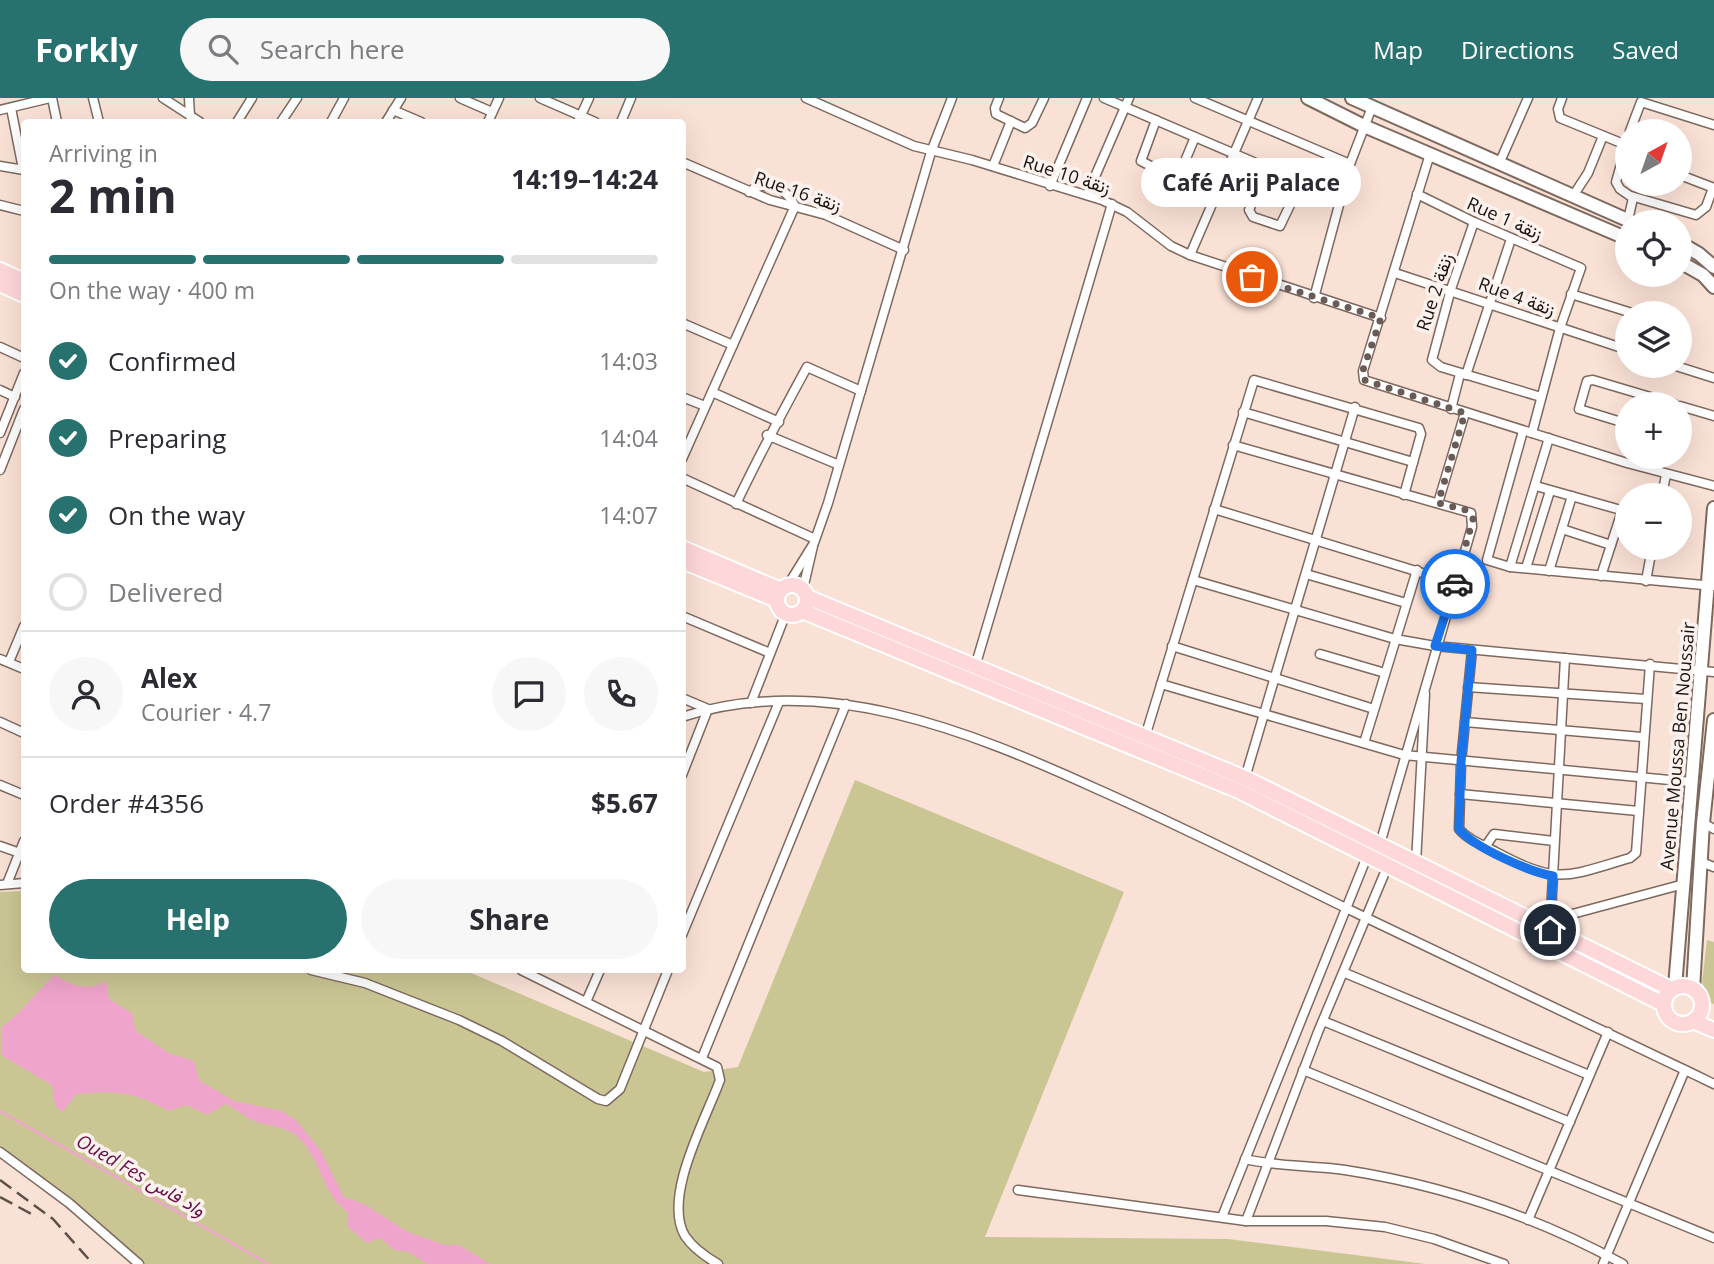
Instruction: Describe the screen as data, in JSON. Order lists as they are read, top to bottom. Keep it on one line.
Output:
{"streets":{"street":["Rue 10 زنقة","Rue 16 زنقة","Rue 1 زنقة","Rue 2 زنقة","Rue 4 زنقة","Avenue Moussa Ben Noussair"]},"crossings":[["Rue 1 زنقة","Rue 2 زنقة"],["Rue 2 زنقة","Rue 4 زنقة"]],"water":["Oued Fes واد فاس"],"places":["Café Arij Palace"],"north":"top right","page":{"header":"Forkly","search":"Search here","nav":["Map","Directions","Saved"],"map_buttons":["+","−"],"heading":["2 min","Arriving in","14:19–14:24"],"panel":["Alex","Courier · 4.7","Order #4356","$5.67"],"bubble":"Café Arij Palace","bar":"On the way · 400 m","list":[["Confirmed","14:03"],["Preparing","14:04"],["On the way","14:07"],"Delivered"],"buttons":["Help","Share"]}}
